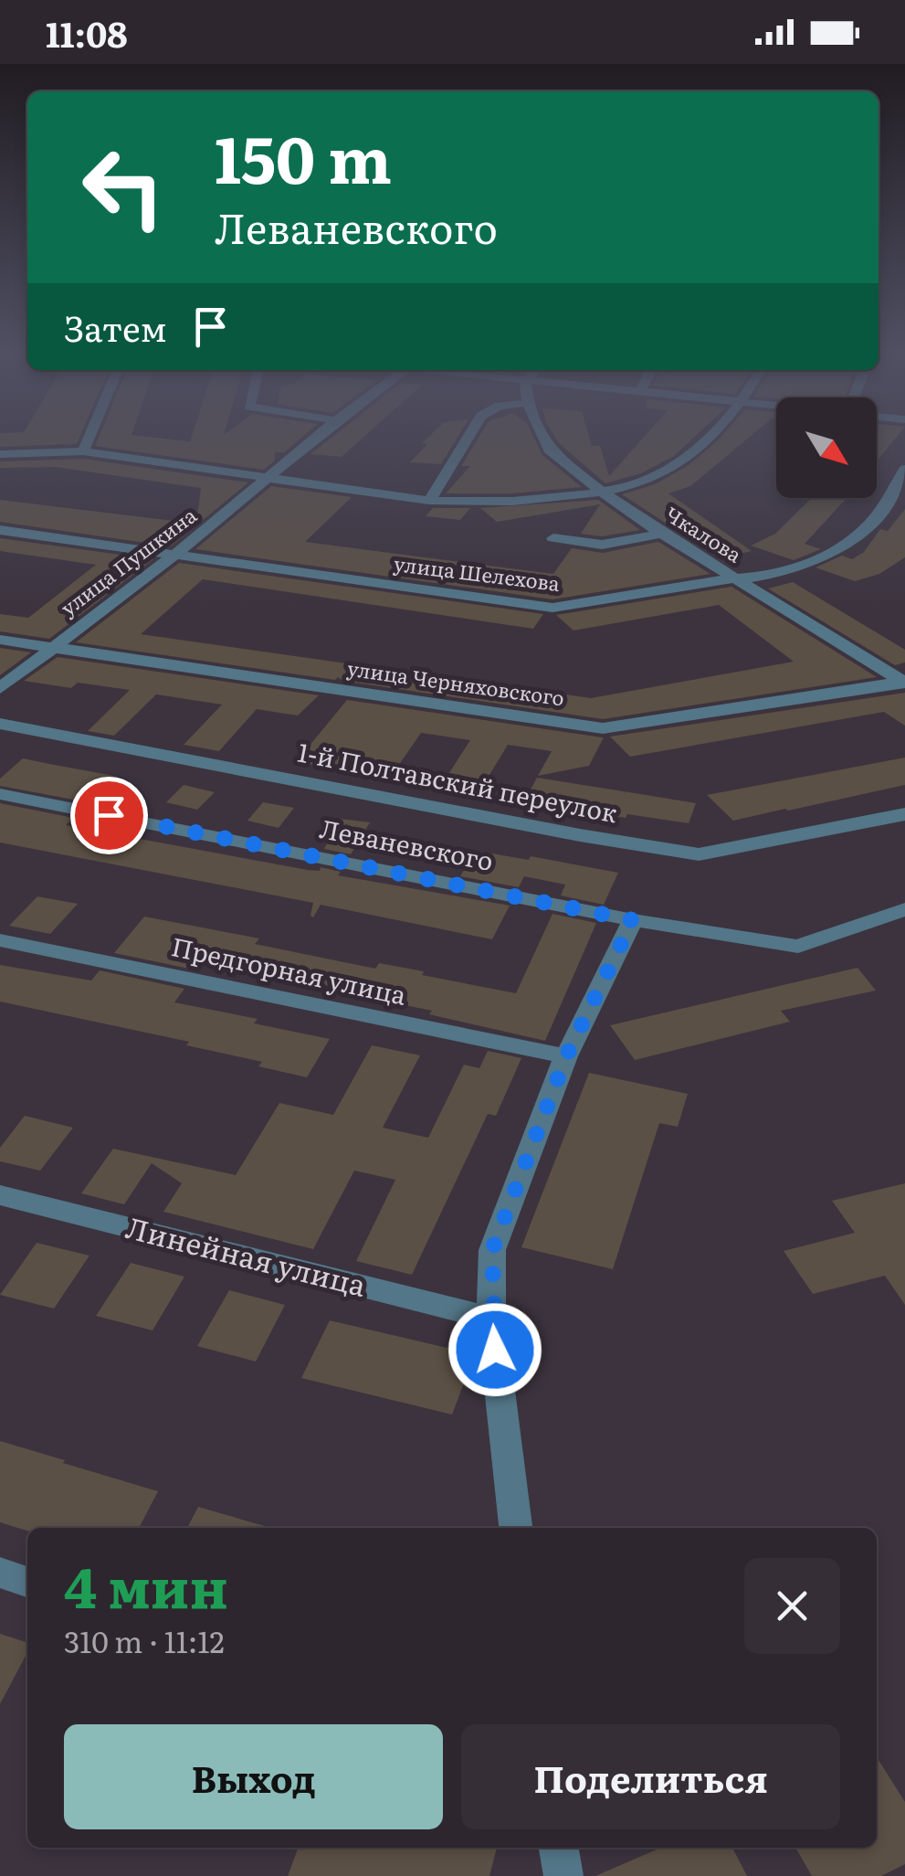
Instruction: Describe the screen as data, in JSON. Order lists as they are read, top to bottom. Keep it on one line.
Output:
{"streets":{"street":["Чкалова","улица Пушкина","улица Шелехова","улица Черняховского","1-й Полтавский переулок","Леваневского","Предгорная улица","Линейная улица"]},"crossings":[["Чкалова","улица Шелехова"],["Чкалова","улица Черняховского"],["улица Пушкина","улица Шелехова"],["улица Пушкина","улица Черняховского"]],"north":"bottom right","page":{"status":"11:08","turn":["150 m","Леваневского"],"then":"Затем","heading":["4 мин","310 m · 11:12"],"buttons":["Выход","Поделиться"]}}
